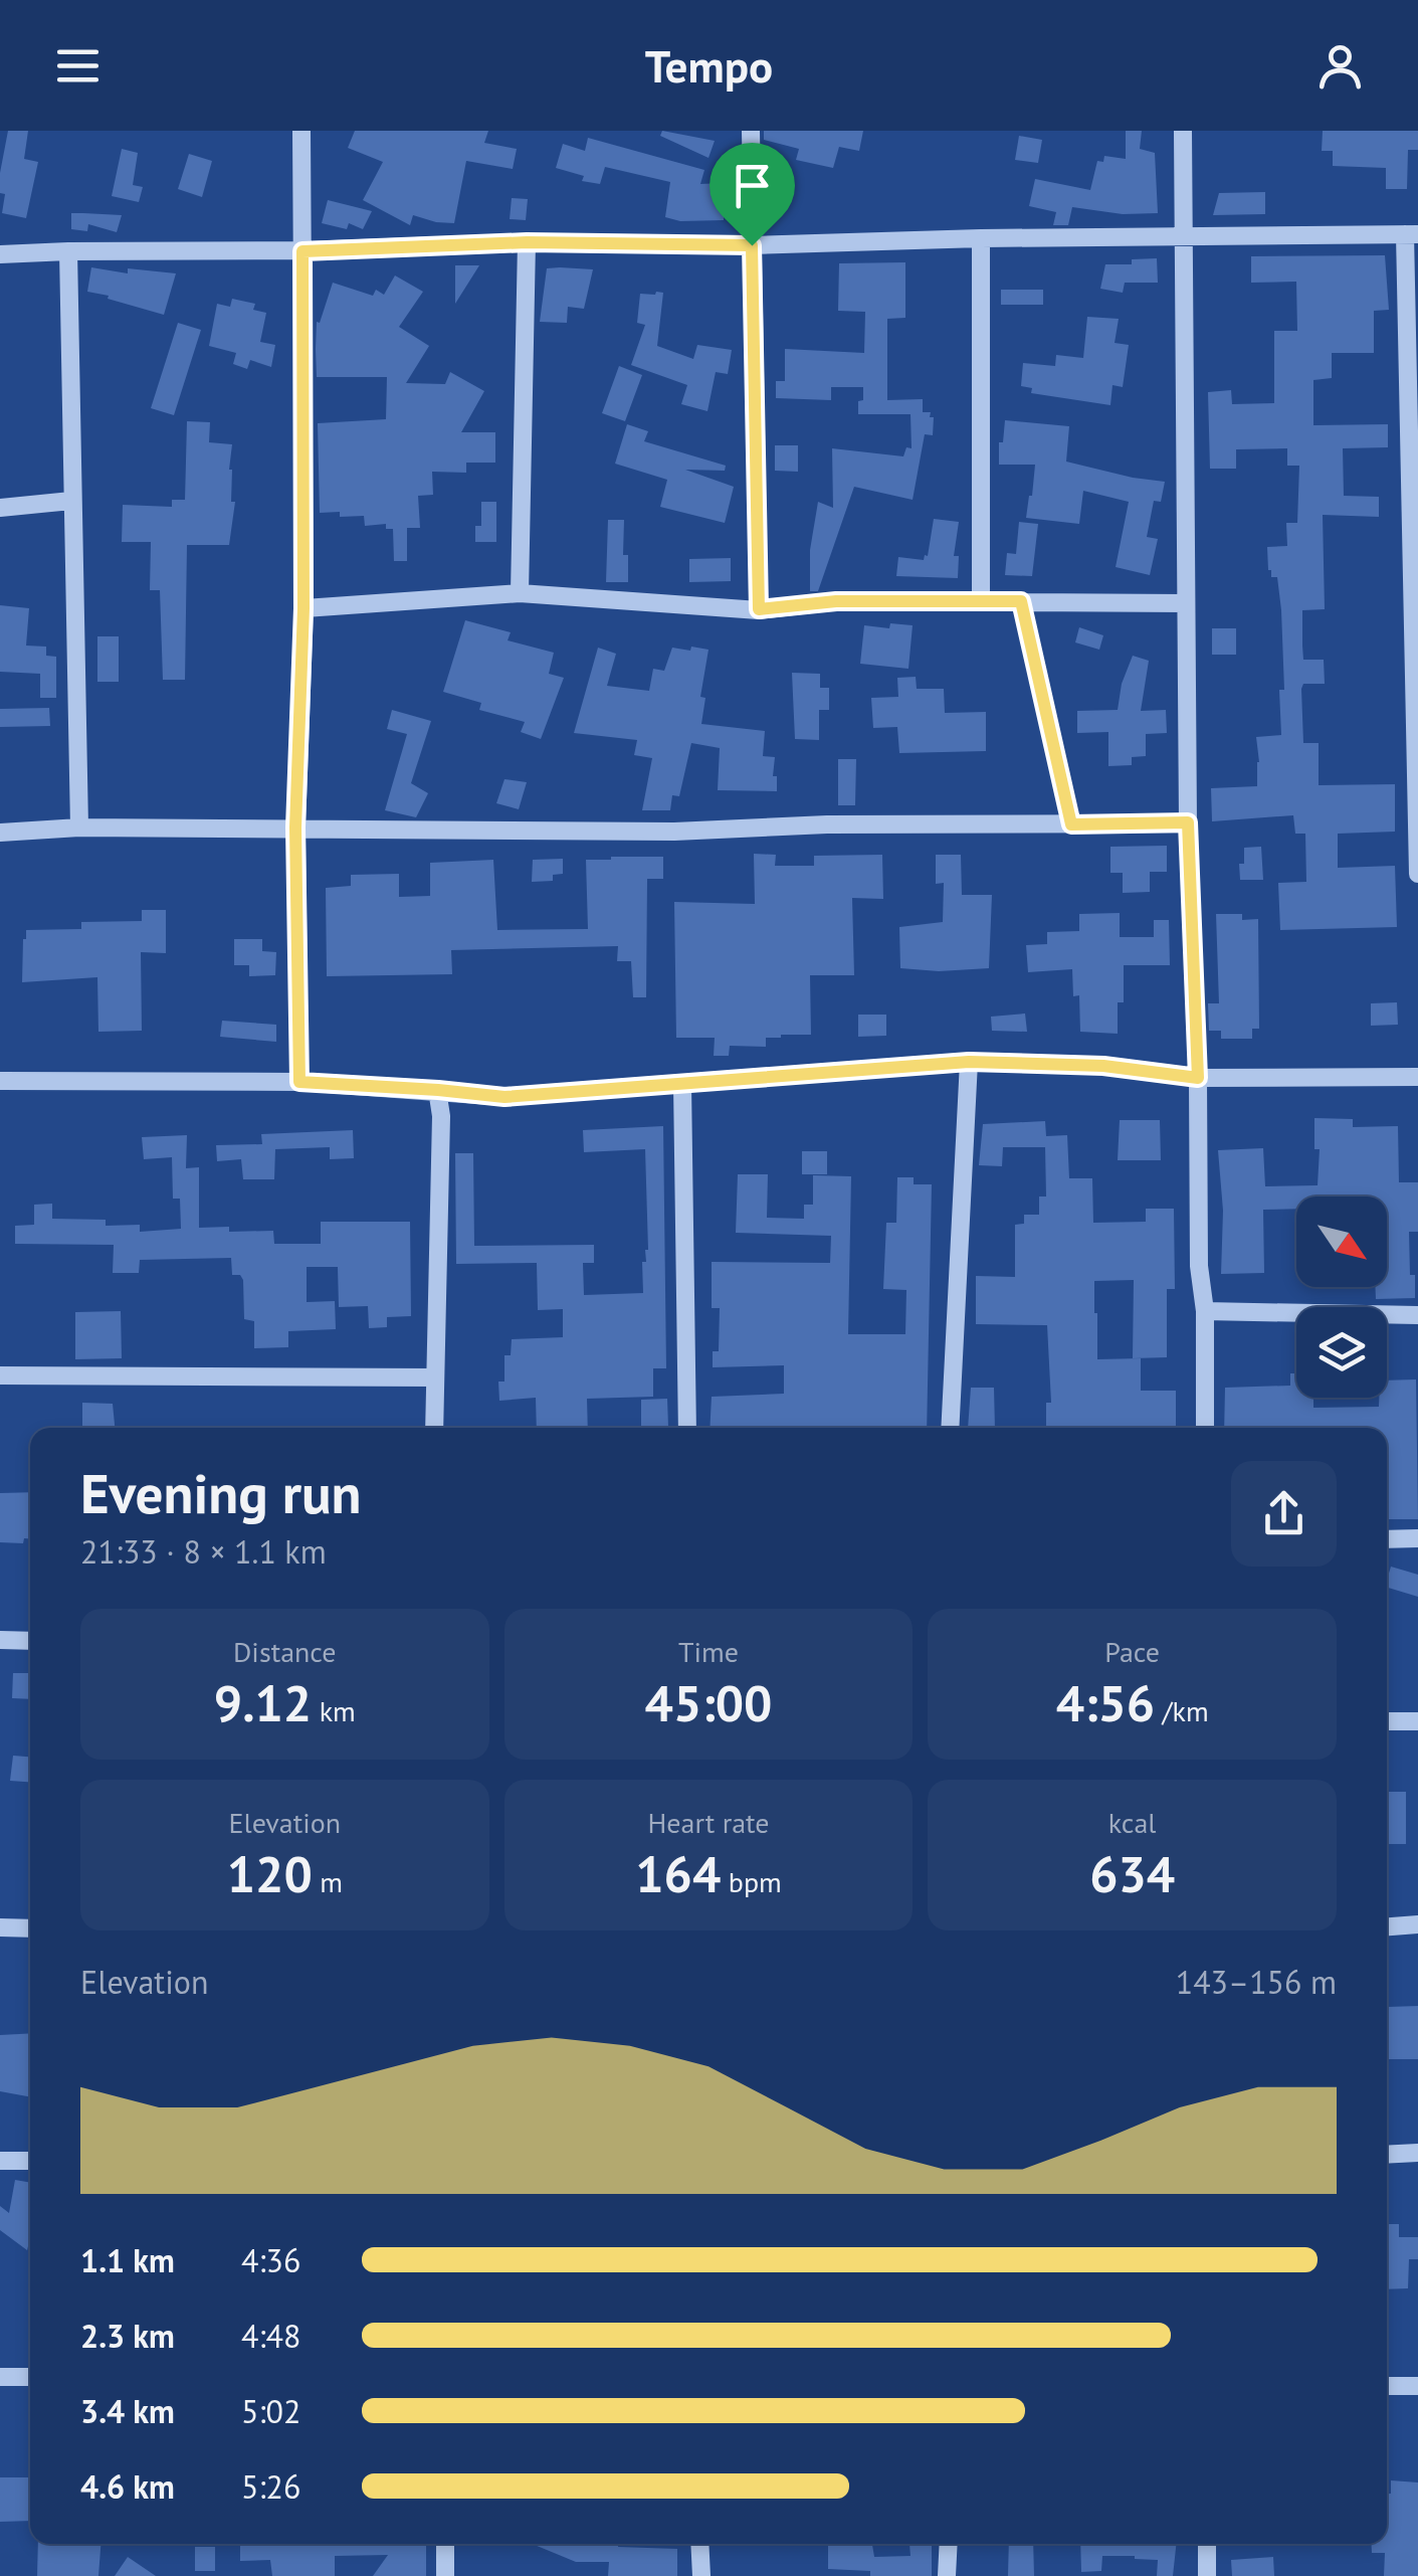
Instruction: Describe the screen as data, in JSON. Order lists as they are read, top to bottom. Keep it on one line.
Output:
{"north":"bottom right","page":{"header":"Tempo","heading":["Evening run","21:33 · 8 × 1.1 km"],"stats":[["Distance","9.12 km"],["Time","45:00"],["Pace","4:56 /km"],["Elevation","120 m"],["Heart rate","164 bpm"],["kcal","634"]],"chart":["Elevation","143–156 m"],"list":[{"name":"1.1 km","note":"4:36"},{"name":"2.3 km","note":"4:48"},{"name":"3.4 km","note":"5:02"},{"name":"4.6 km","note":"5:26"}]}}
